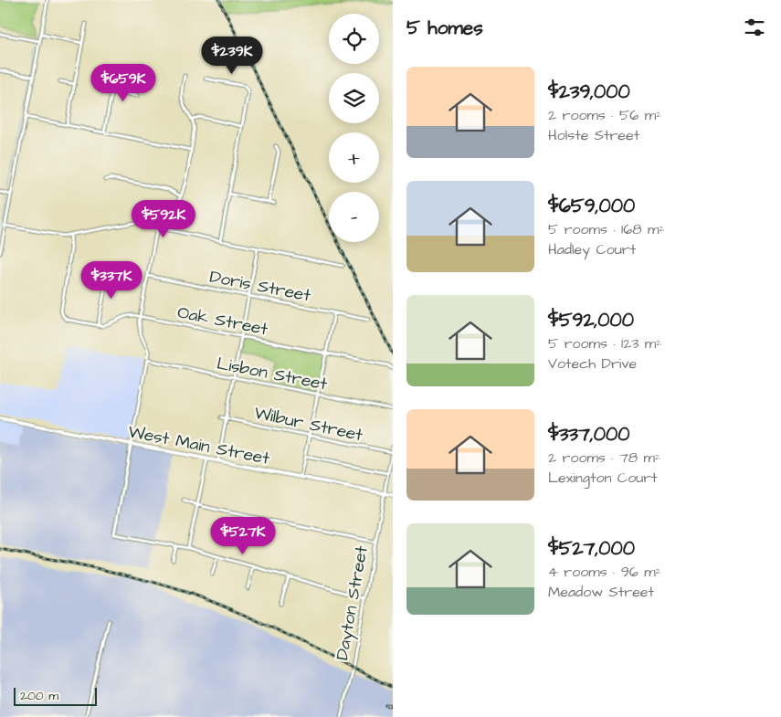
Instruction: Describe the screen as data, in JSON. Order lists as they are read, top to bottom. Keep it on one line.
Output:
{"streets":{"main road":["West Main Street"],"street":["Doris Street","Oak Street","Lisbon Street","Wilbur Street","Dayton Street"]},"crossings":[["Wilbur Street","Dayton Street"],["West Main Street","Dayton Street"]],"scale_bar":"200 m","page":{"heading":"5 homes","map_buttons":["+","−"],"price":["$239K","$659K","$592K","$337K","$527K"],"list":[{"name":"$239,000","note":"2 rooms · 56 m² · Holste Street"},{"name":"$659,000","note":"5 rooms · 168 m² · Hadley Court"},{"name":"$592,000","note":"5 rooms · 123 m² · Votech Drive"},{"name":"$337,000","note":"2 rooms · 78 m² · Lexington Court"},{"name":"$527,000","note":"4 rooms · 96 m² · Meadow Street"}],"scale":"200 m"}}
